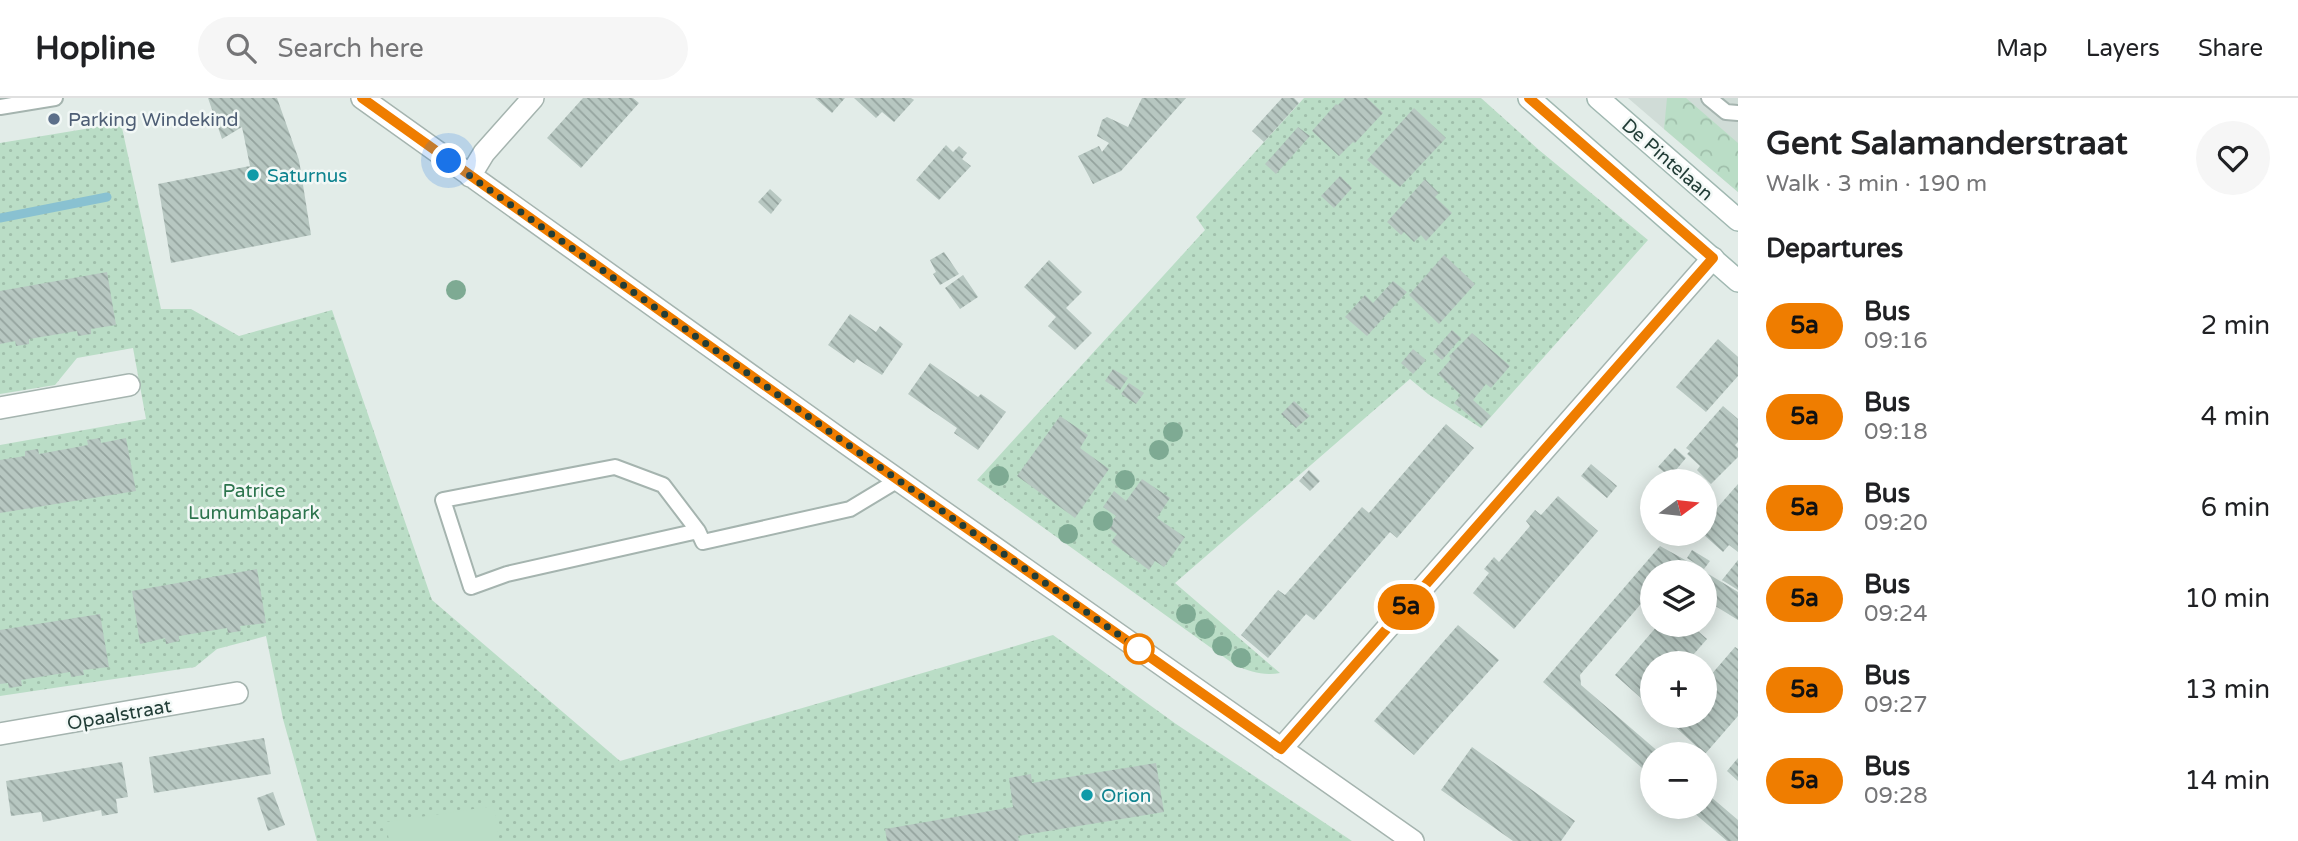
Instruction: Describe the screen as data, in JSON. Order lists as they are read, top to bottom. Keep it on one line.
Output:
{"streets":{"street":["De Pintelaan","Opaalstraat"]},"parks":["Patrice Lumumbapark"],"places":["Parking Windekind","Saturnus","Orion"],"lines":["bus line 5a"],"north":"right","page":{"header":"Hopline","search":"Search here","nav":["Map","Layers","Share"],"on_map":"5a","heading":[["Gent Salamanderstraat","Walk · 3 min · 190 m"],"Departures"],"list":[{"mark":"5a","name":"Bus","note":"09:16","value":"2 min"},{"mark":"5a","name":"Bus","note":"09:18","value":"4 min"},{"mark":"5a","name":"Bus","note":"09:20","value":"6 min"},{"mark":"5a","name":"Bus","note":"09:24","value":"10 min"},{"mark":"5a","name":"Bus","note":"09:27","value":"13 min"},{"mark":"5a","name":"Bus","note":"09:28","value":"14 min"}],"map_buttons":["+","−"]}}
